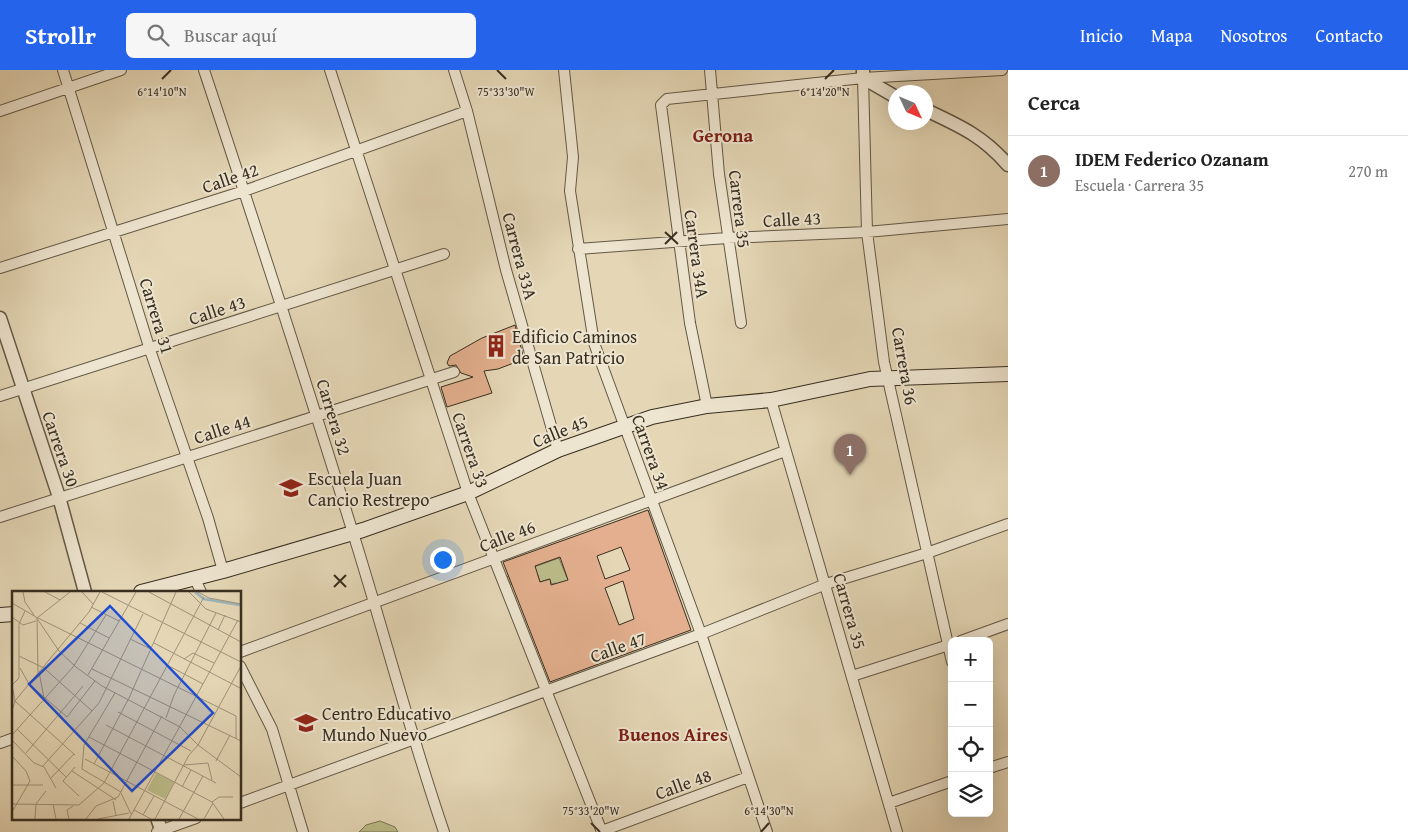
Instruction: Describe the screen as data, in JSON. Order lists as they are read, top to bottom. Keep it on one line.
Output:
{"streets":{"main road":["Calle 45"],"street":["Calle 42","Carrera 35","Calle 43","Carrera 34A","Carrera 33A","Carrera 31","Carrera 36","Carrera 32","Calle 44","Carrera 30","Carrera 33","Carrera 34","Calle 46","Calle 47","Calle 48"]},"crossings":[["Calle 42","Carrera 33A"],["Calle 42","Carrera 31"],["Calle 42","Carrera 32"],["Calle 42","Carrera 33"],["Carrera 35","Calle 43"],["Carrera 35","Carrera 34A"],["Carrera 35","Calle 45"],["Carrera 35","Calle 46"],["Carrera 35","Calle 47"],["Calle 43","Carrera 34A"],["Calle 43","Carrera 31"],["Calle 43","Carrera 36"],["Calle 43","Carrera 32"],["Calle 43","Carrera 30"],["Calle 43","Carrera 33"],["Calle 43","Carrera 34"],["Carrera 34A","Calle 45"],["Carrera 33A","Calle 45"],["Carrera 31","Calle 44"],["Carrera 31","Calle 45"],["Carrera 36","Calle 45"],["Carrera 36","Calle 47"],["Carrera 32","Calle 44"],["Carrera 32","Calle 45"],["Carrera 32","Calle 46"],["Carrera 32","Calle 47"],["Calle 44","Carrera 30"],["Calle 44","Carrera 33"],["Calle 45","Carrera 33"],["Calle 45","Carrera 34"],["Carrera 33","Calle 46"],["Carrera 33","Calle 47"],["Carrera 33","Calle 48"],["Carrera 34","Calle 46"],["Carrera 34","Calle 47"],["Carrera 34","Calle 48"]],"districts":["Gerona","Buenos Aires"],"places":{"building":["Edificio Caminos de San Patricio"],"school or university":["Escuela Juan Cancio Restrepo","Centro Educativo Mundo Nuevo"]},"north":"bottom right","page":{"header":"Strollr","search":"Buscar aquí","nav":["Inicio","Mapa","Nosotros","Contacto"],"heading":"Cerca","list":[{"mark":"1","name":"IDEM Federico Ozanam","note":"Escuela · Carrera 35","value":"270 m"}],"pins":"1","map_buttons":["+","−"]},"coordinates":["75°33'30\"W","6°14'20\"N","6°14'10\"N","6°14'30\"N","75°33'20\"W"]}
